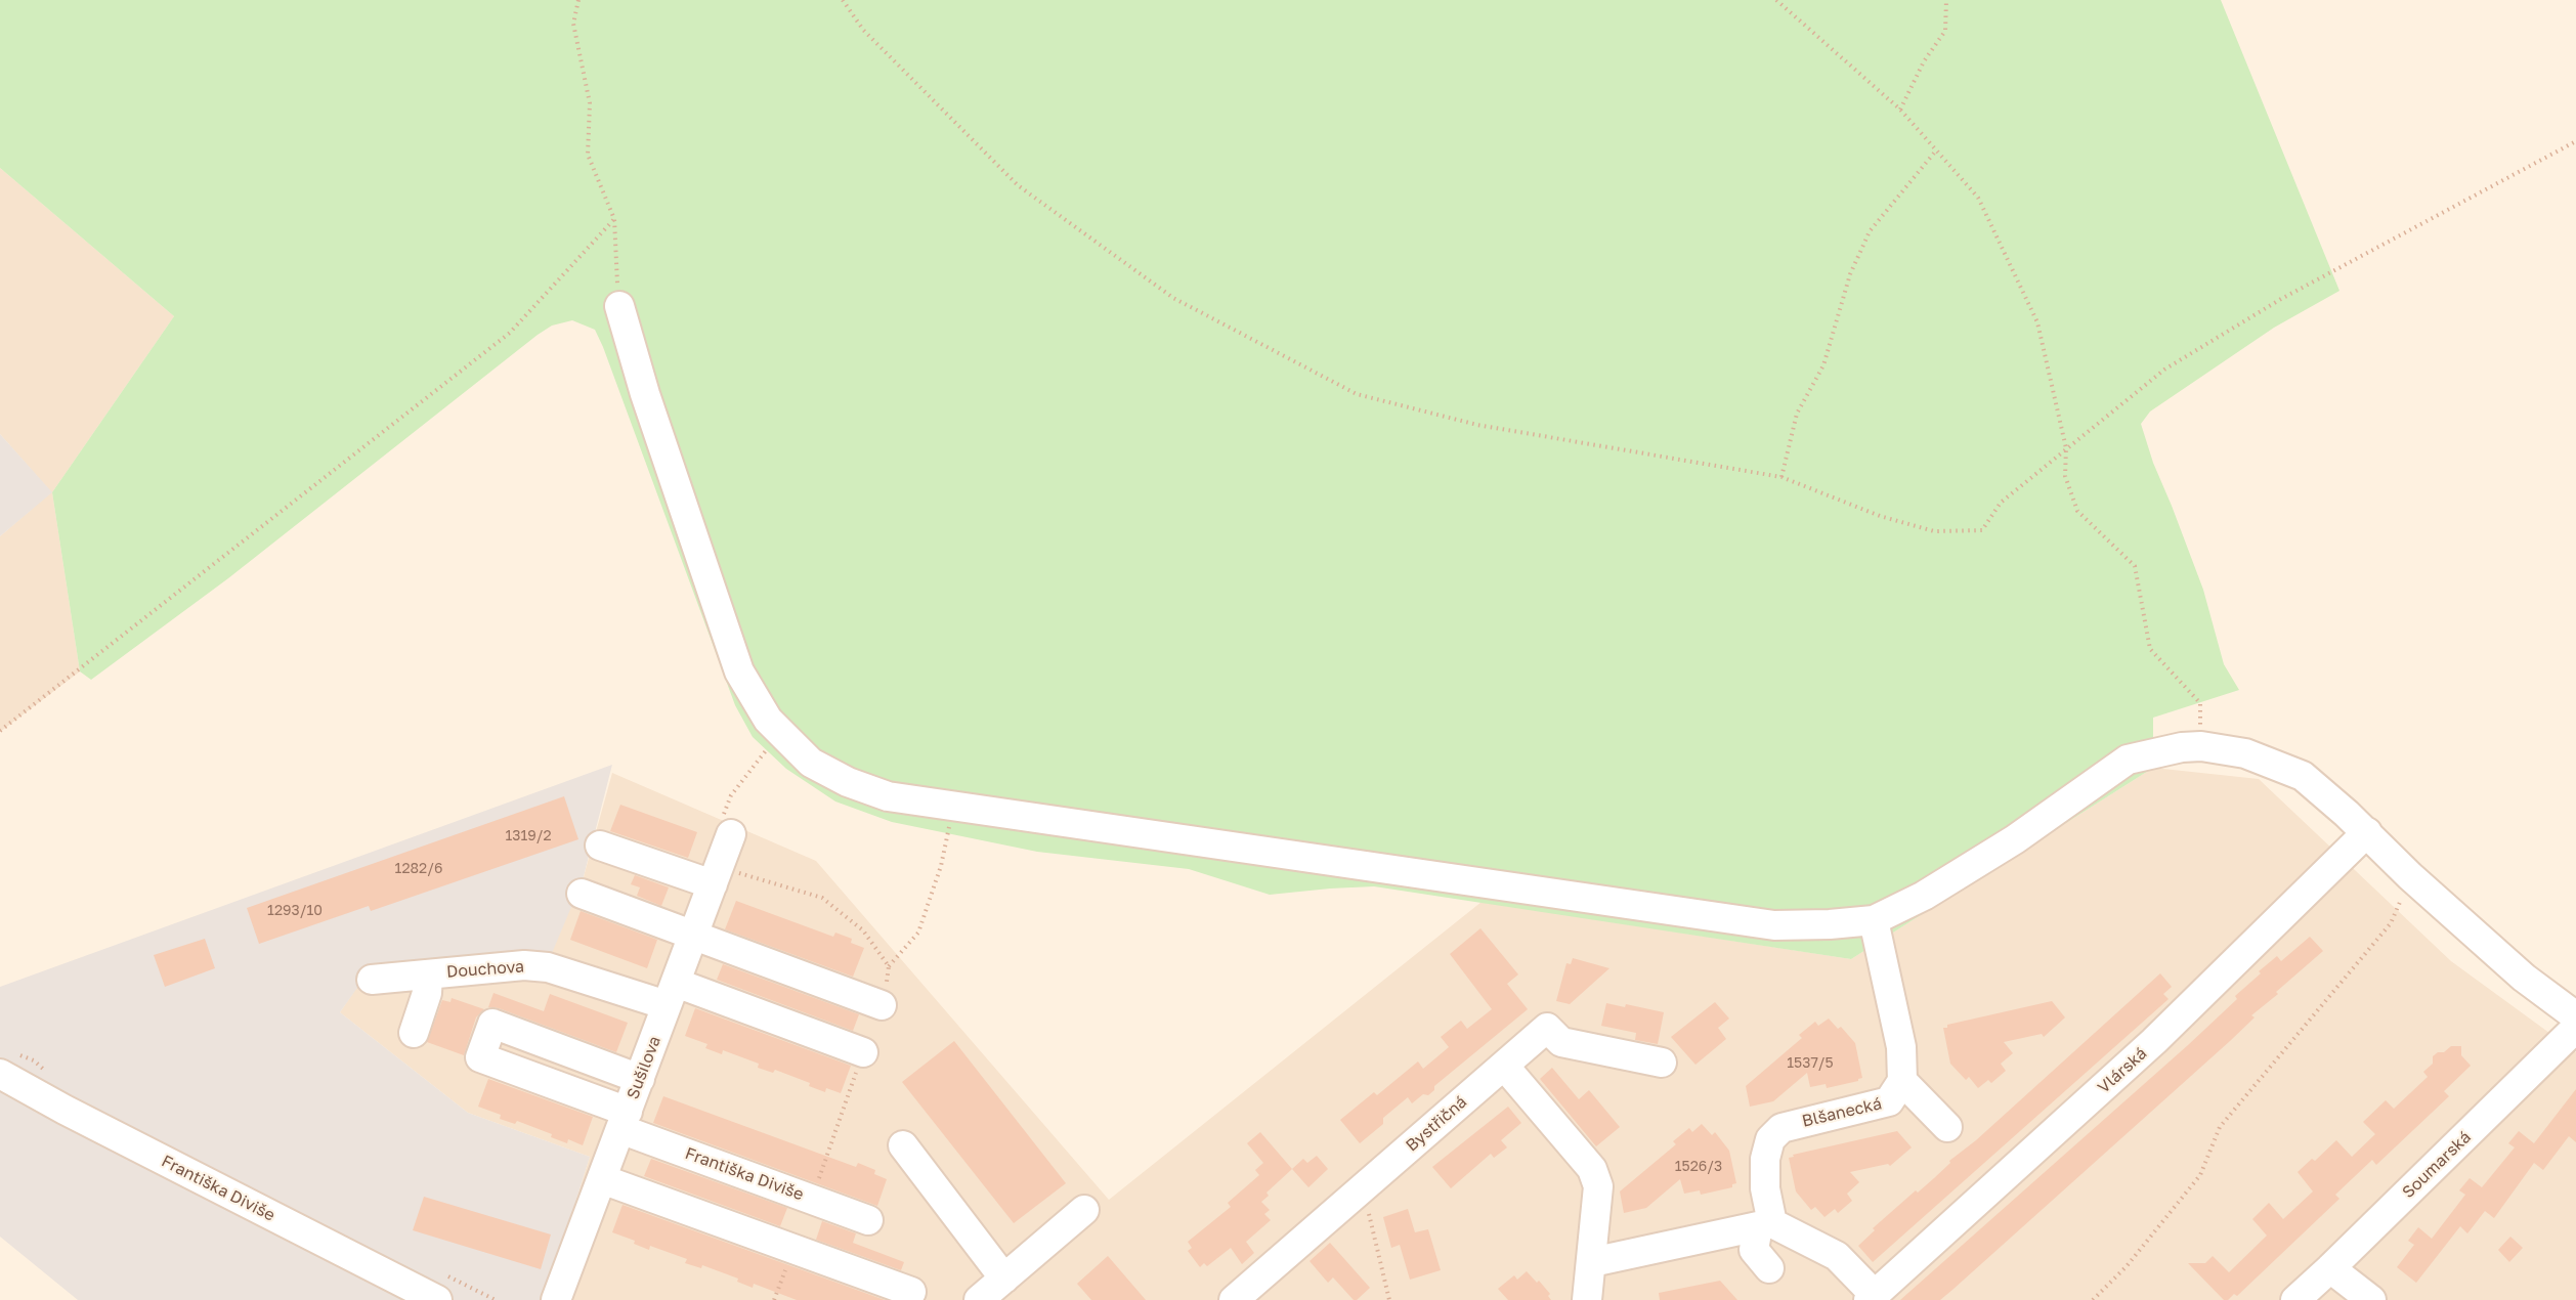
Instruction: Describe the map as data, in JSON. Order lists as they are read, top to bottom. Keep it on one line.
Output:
{"streets":{"street":["Douchova","Sušilova","Vlárská","Blšanecká","Bystřičná","Soumarská","Františka Diviše"]},"crossings":[["Douchova","Sušilova"],["Sušilova","Františka Diviše"]],"house_numbers":["1319/2","1282/6","1293/10","1537/5","1526/3"]}
